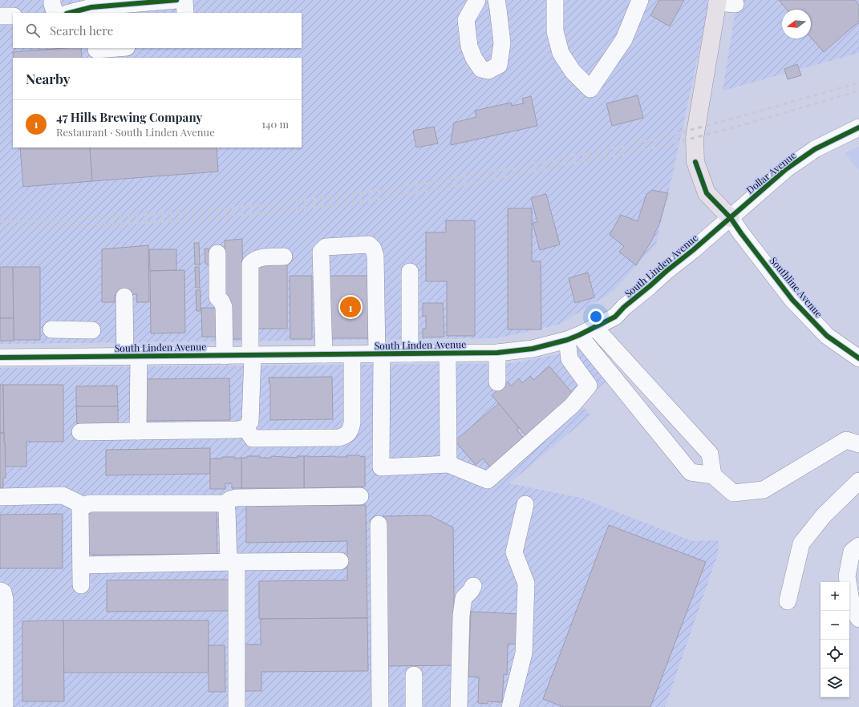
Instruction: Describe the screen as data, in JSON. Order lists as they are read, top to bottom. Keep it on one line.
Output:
{"streets":{"street":["Dollar Avenue","South Linden Avenue","Southline Avenue"]},"crossings":[["Dollar Avenue","South Linden Avenue"],["Dollar Avenue","Southline Avenue"],["South Linden Avenue","Southline Avenue"]],"north":"left","page":{"search":"Search here","heading":"Nearby","list":[{"mark":"1","name":"47 Hills Brewing Company","note":"Restaurant · South Linden Avenue","value":"140 m"}],"pins":"1","map_buttons":["+","−"]}}
